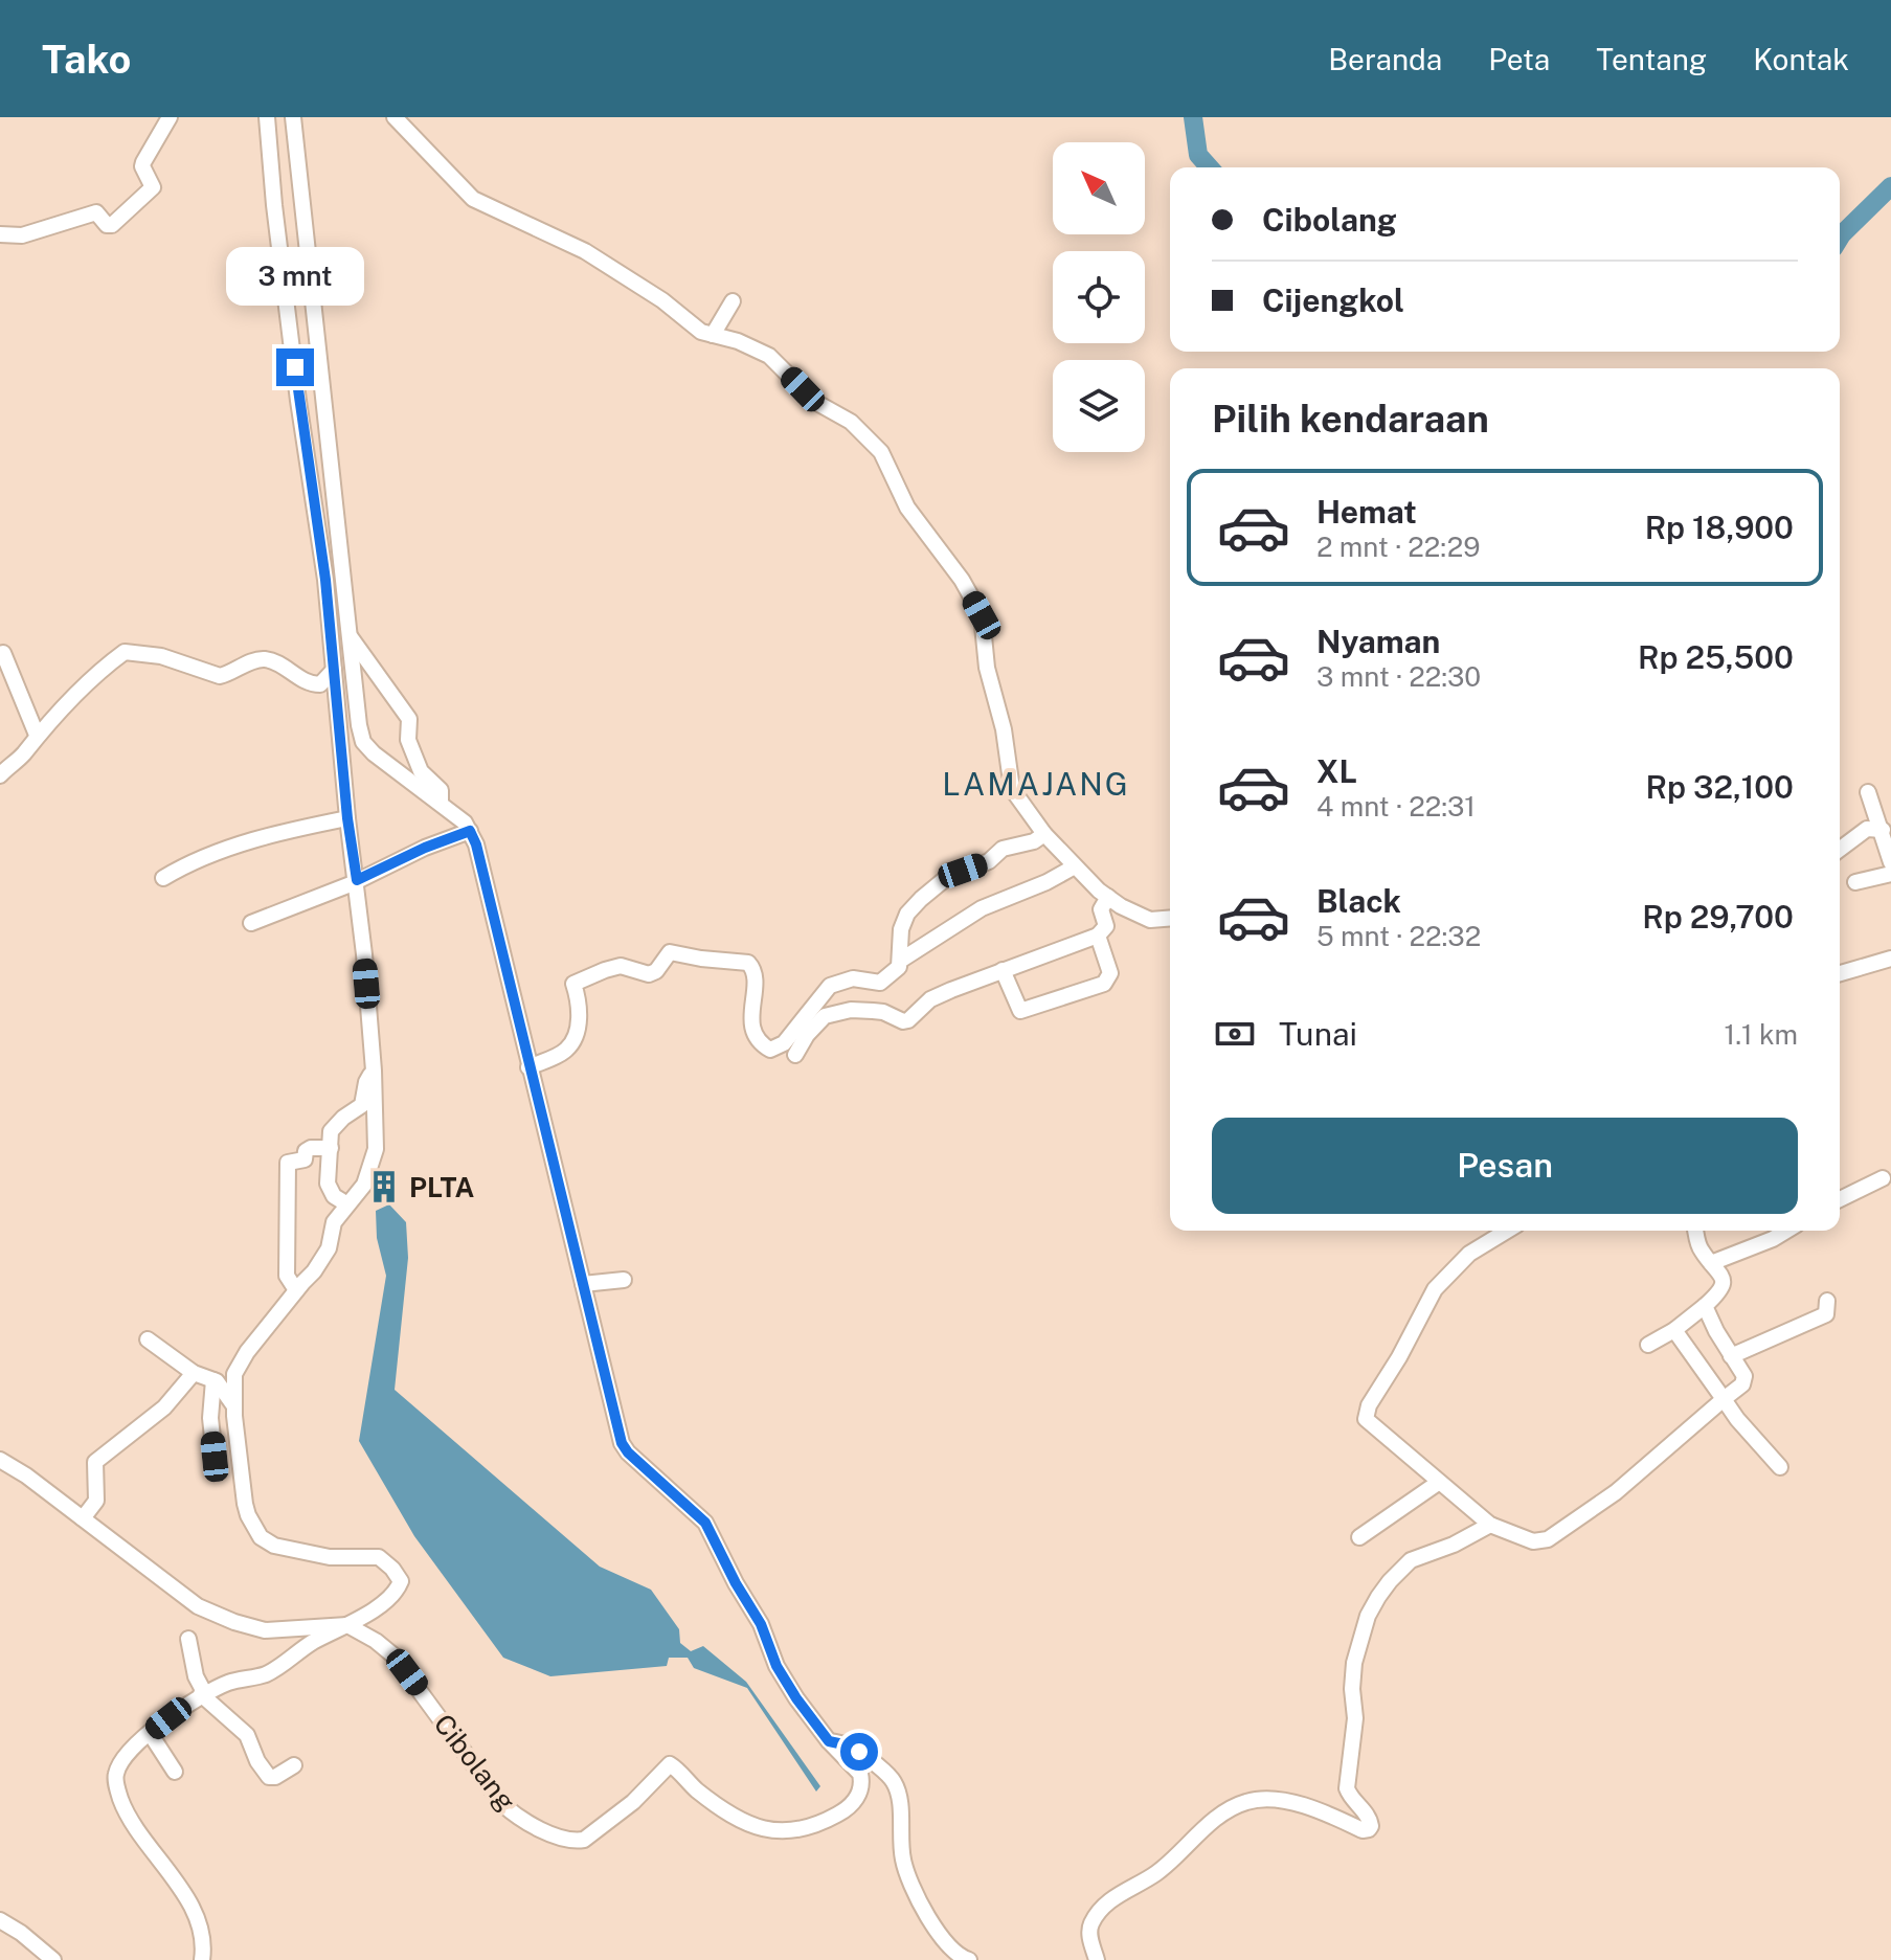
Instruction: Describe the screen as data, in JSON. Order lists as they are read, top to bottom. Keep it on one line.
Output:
{"streets":{"street":["Cibolang"]},"districts":["LAMAJANG"],"places":{"building":["PLTA"]},"north":"top left","page":{"header":"Tako","nav":["Beranda","Peta","Tentang","Kontak"],"banner":["Cibolang","Cijengkol"],"bubble":"3 mnt","heading":"Pilih kendaraan","list":[{"name":"Hemat","note":"2 mnt · 22:29","value":"Rp 18,900"},{"name":"Nyaman","note":"3 mnt · 22:30","value":"Rp 25,500"},{"name":"XL","note":"4 mnt · 22:31","value":"Rp 32,100"},{"name":"Black","note":"5 mnt · 22:32","value":"Rp 29,700"}],"pay":["Tunai","1.1 km"],"buttons":"Pesan"}}
